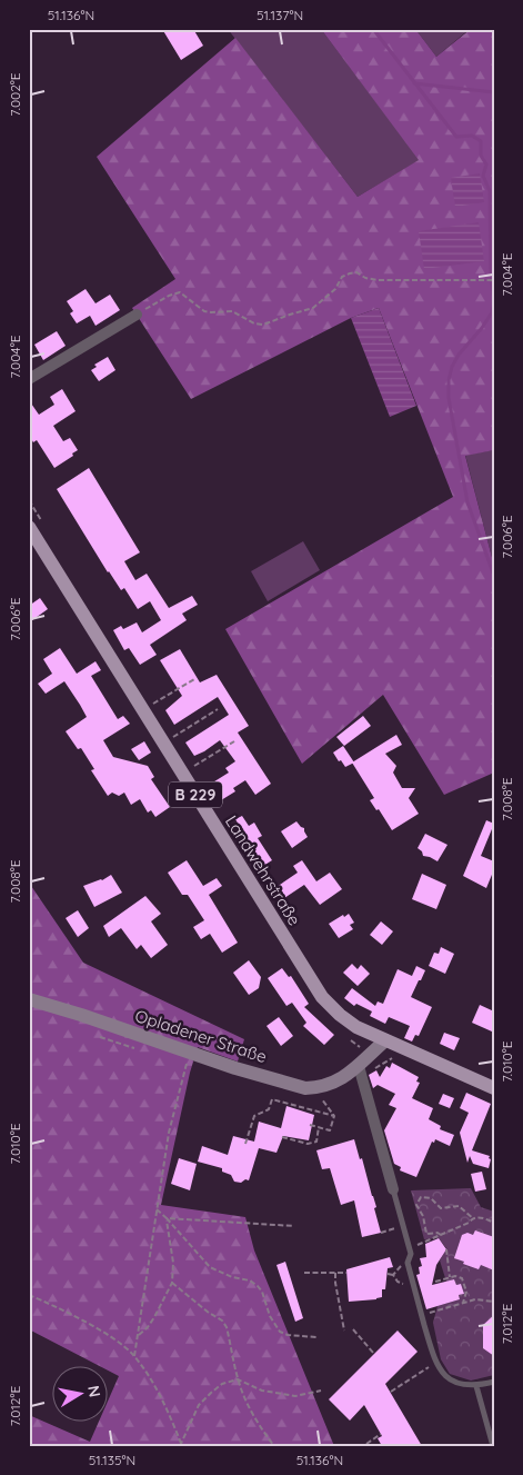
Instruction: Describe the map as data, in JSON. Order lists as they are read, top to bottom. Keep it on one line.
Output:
{"streets":{"main road":["B 229","Landwehrstraße","Opladener Straße"]},"crossings":[["B 229","Landwehrstraße"],["B 229","Opladener Straße"],["Landwehrstraße","Opladener Straße"]],"north":"right","coordinates":["51.136°N","51.137°N","7.002°E","7.004°E","7.006°E","7.008°E","7.010°E","7.012°E","51.135°N"]}
